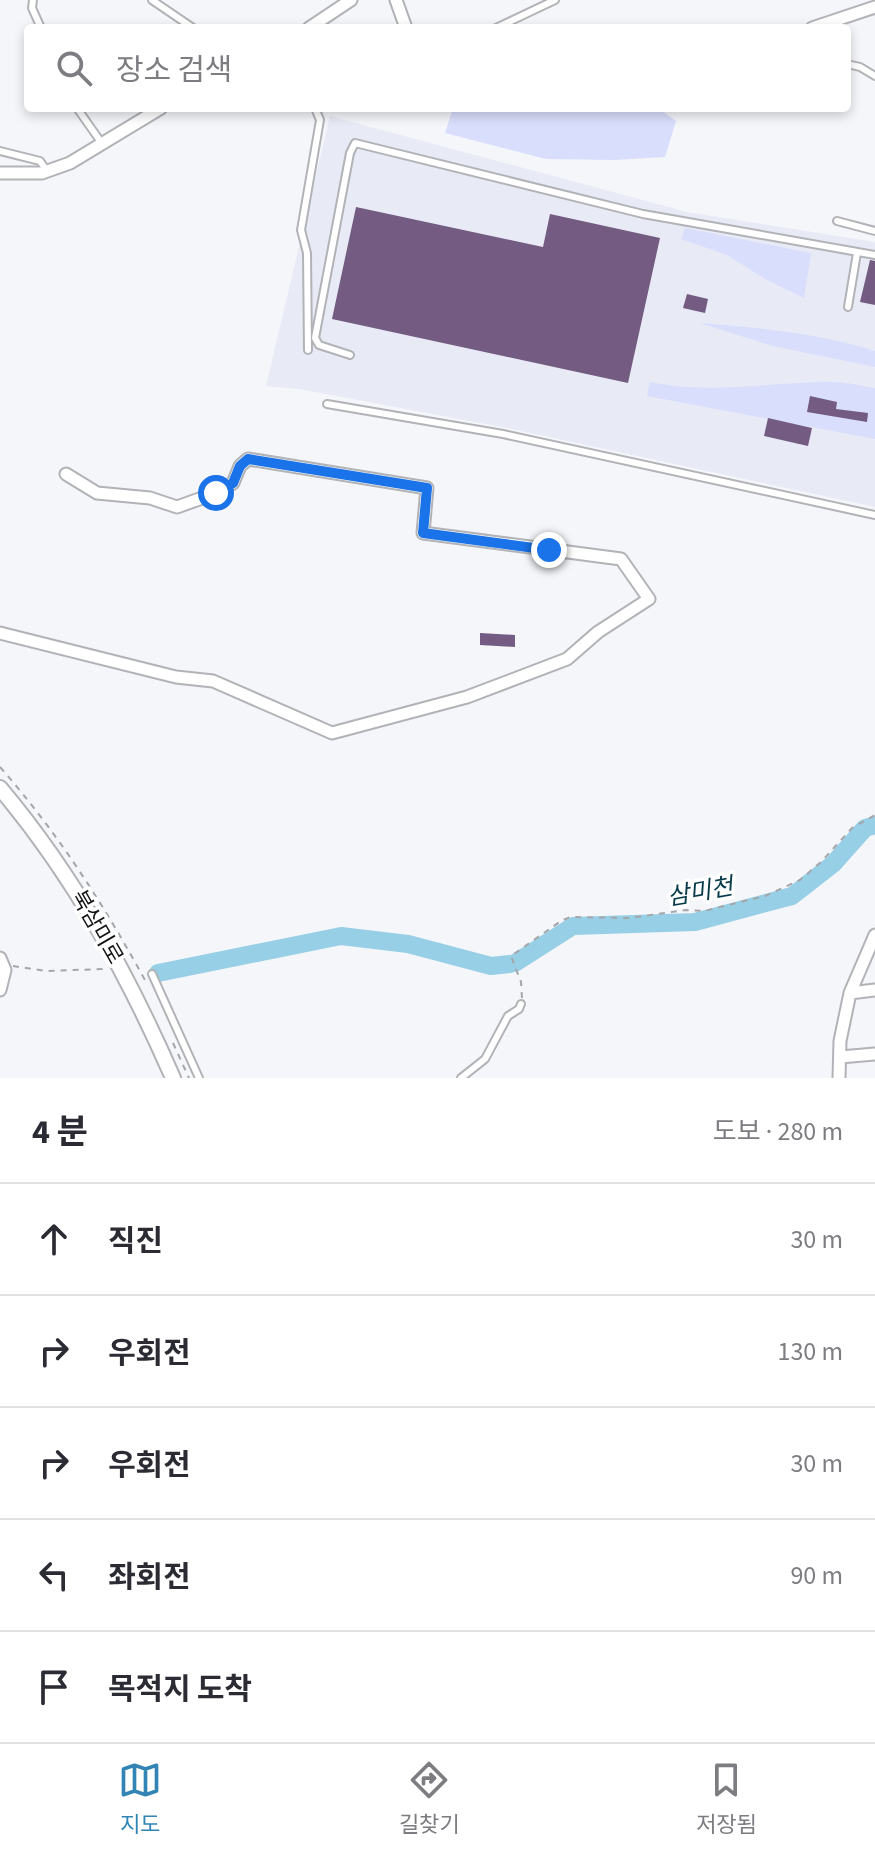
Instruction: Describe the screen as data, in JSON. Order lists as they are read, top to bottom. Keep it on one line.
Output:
{"streets":{"street":["북삼미로"]},"water":["삼미천"],"page":{"search":"장소 검색","heading":["4 분","도보 · 280 m"],"list":[["직진","30 m"],["우회전","130 m"],["우회전","30 m"],["좌회전","90 m"],"목적지 도착"],"nav":["지도","길찾기","저장됨"]}}
